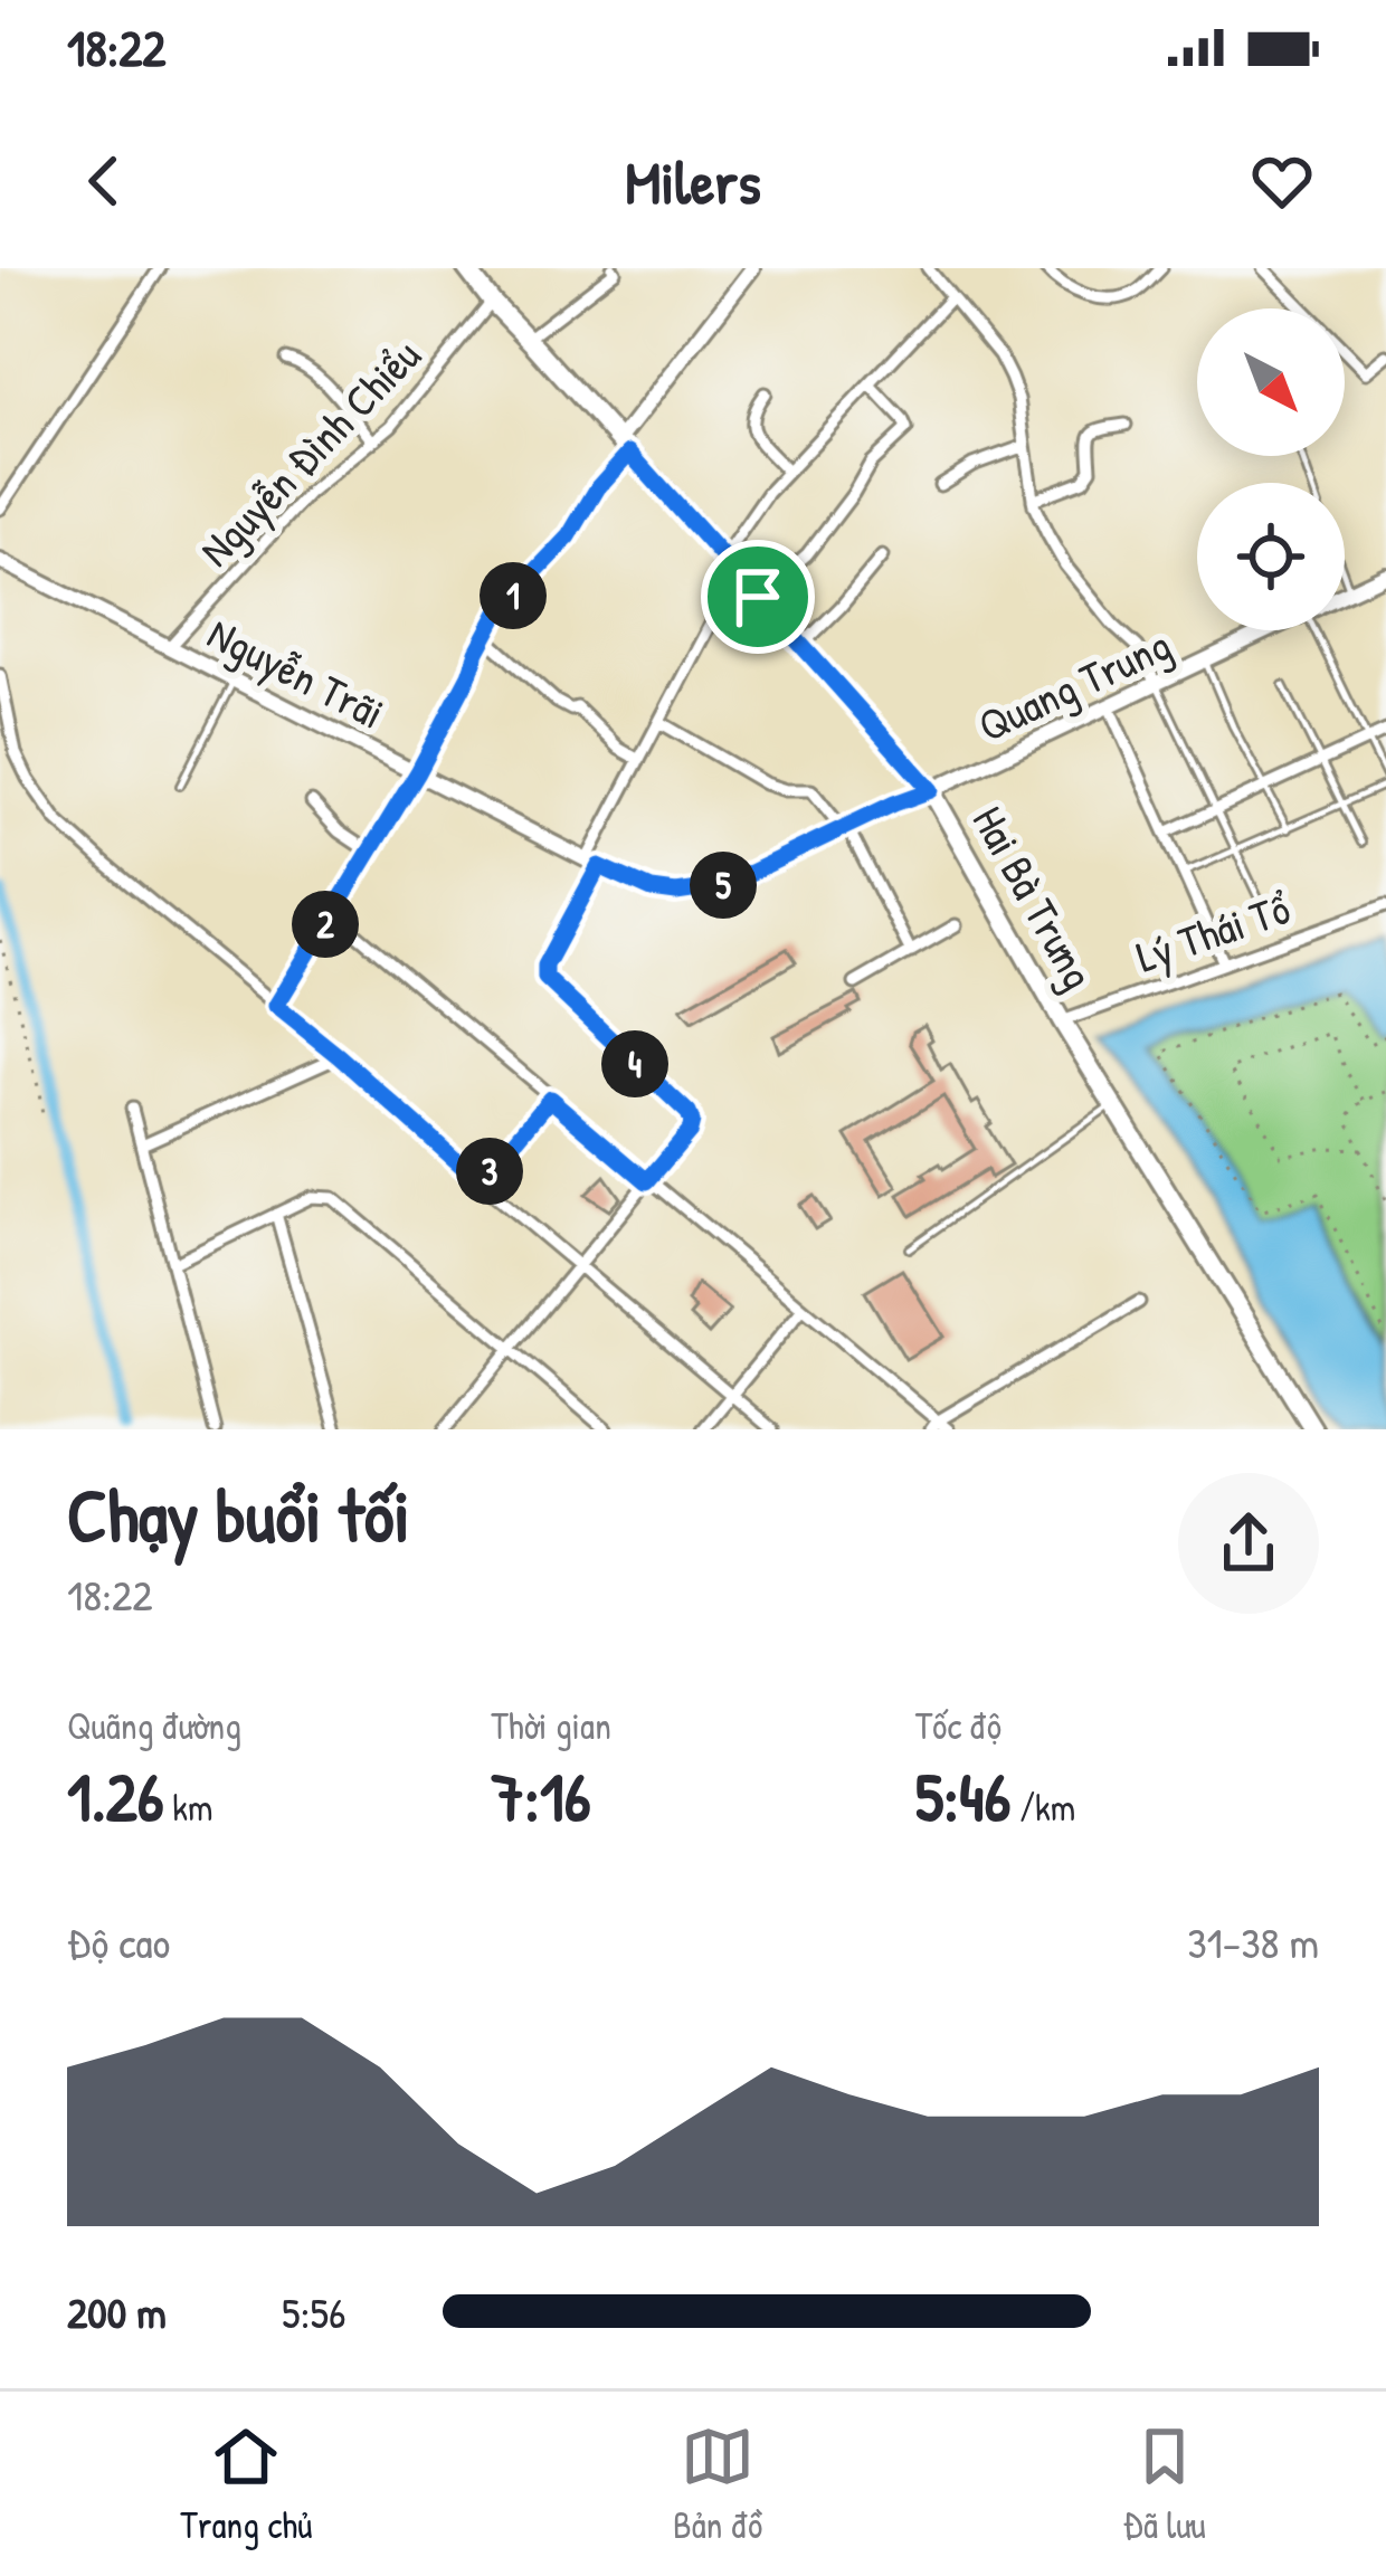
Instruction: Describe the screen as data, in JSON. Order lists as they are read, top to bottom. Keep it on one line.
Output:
{"streets":{"main road":["Hai Bà Trưng"],"street":["Nguyễn Đình Chiểu","Nguyễn Trãi","Quang Trung","Lý Thái Tổ"]},"crossings":[["Nguyễn Đình Chiểu","Nguyễn Trãi"],["Nguyễn Đình Chiểu","Hai Bà Trưng"],["Nguyễn Trãi","Quang Trung"],["Nguyễn Trãi","Hai Bà Trưng"],["Quang Trung","Hai Bà Trưng"],["Hai Bà Trưng","Lý Thái Tổ"]],"north":"bottom right","page":{"status":"18:22","header":"Milers","pins":["1","5","2","4","3"],"heading":["Chạy buổi tối","18:22"],"stats":[["Quãng đường","1.26 km"],["Thời gian","7:16"],["Tốc độ","5:46 /km"]],"chart":["Độ cao","31–38 m"],"list":[{"name":"200 m","note":"5:56"}],"tabs":["Trang chủ","Bản đồ","Đã lưu"]}}
